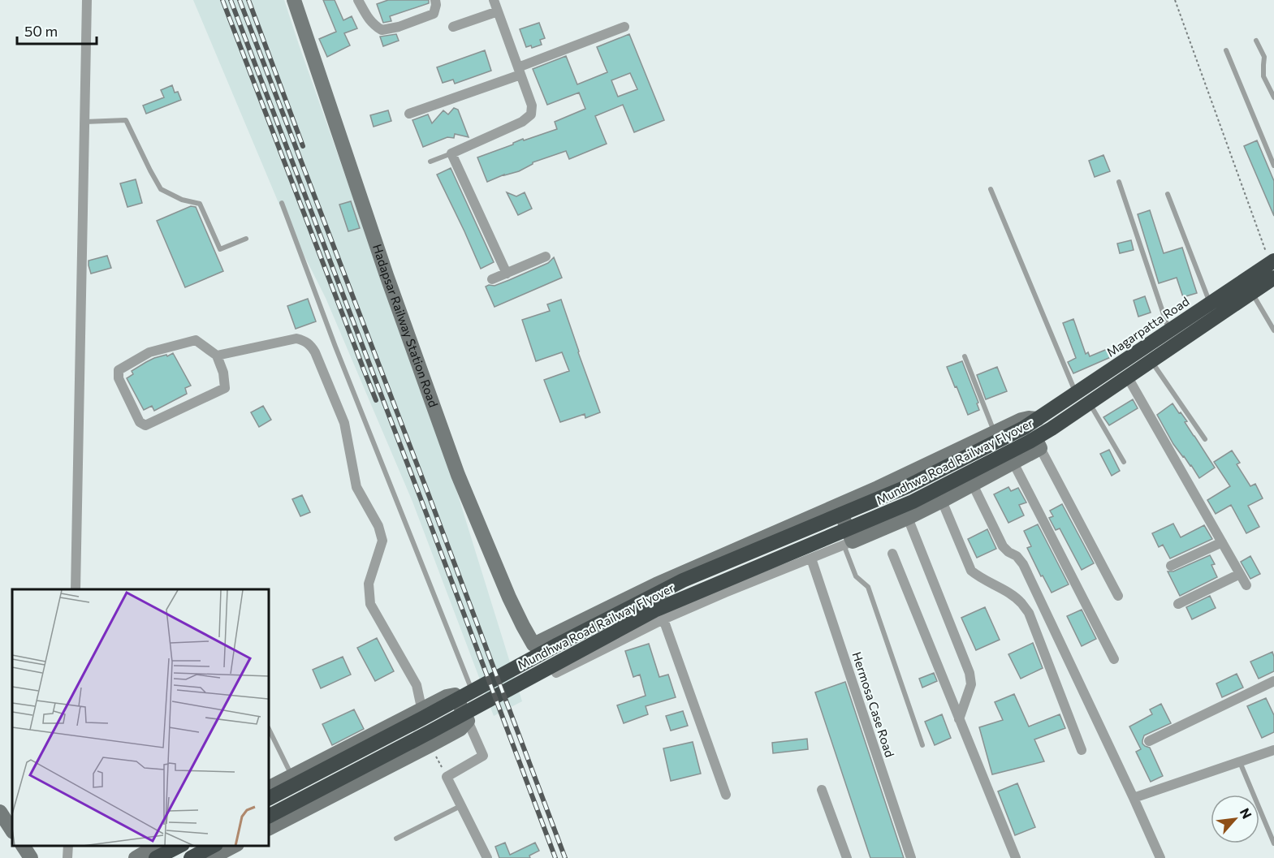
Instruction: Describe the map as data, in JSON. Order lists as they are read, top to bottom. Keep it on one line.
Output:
{"streets":{"highway":["Magarpatta Road","Mundhwa Road Railway Flyover"],"street":["Hadapsar Railway Station Road","Hermosa Case Road"]},"crossings":[["Magarpatta Road","Mundhwa Road Railway Flyover"]],"scale_bar":"50 m","north":"top right"}
